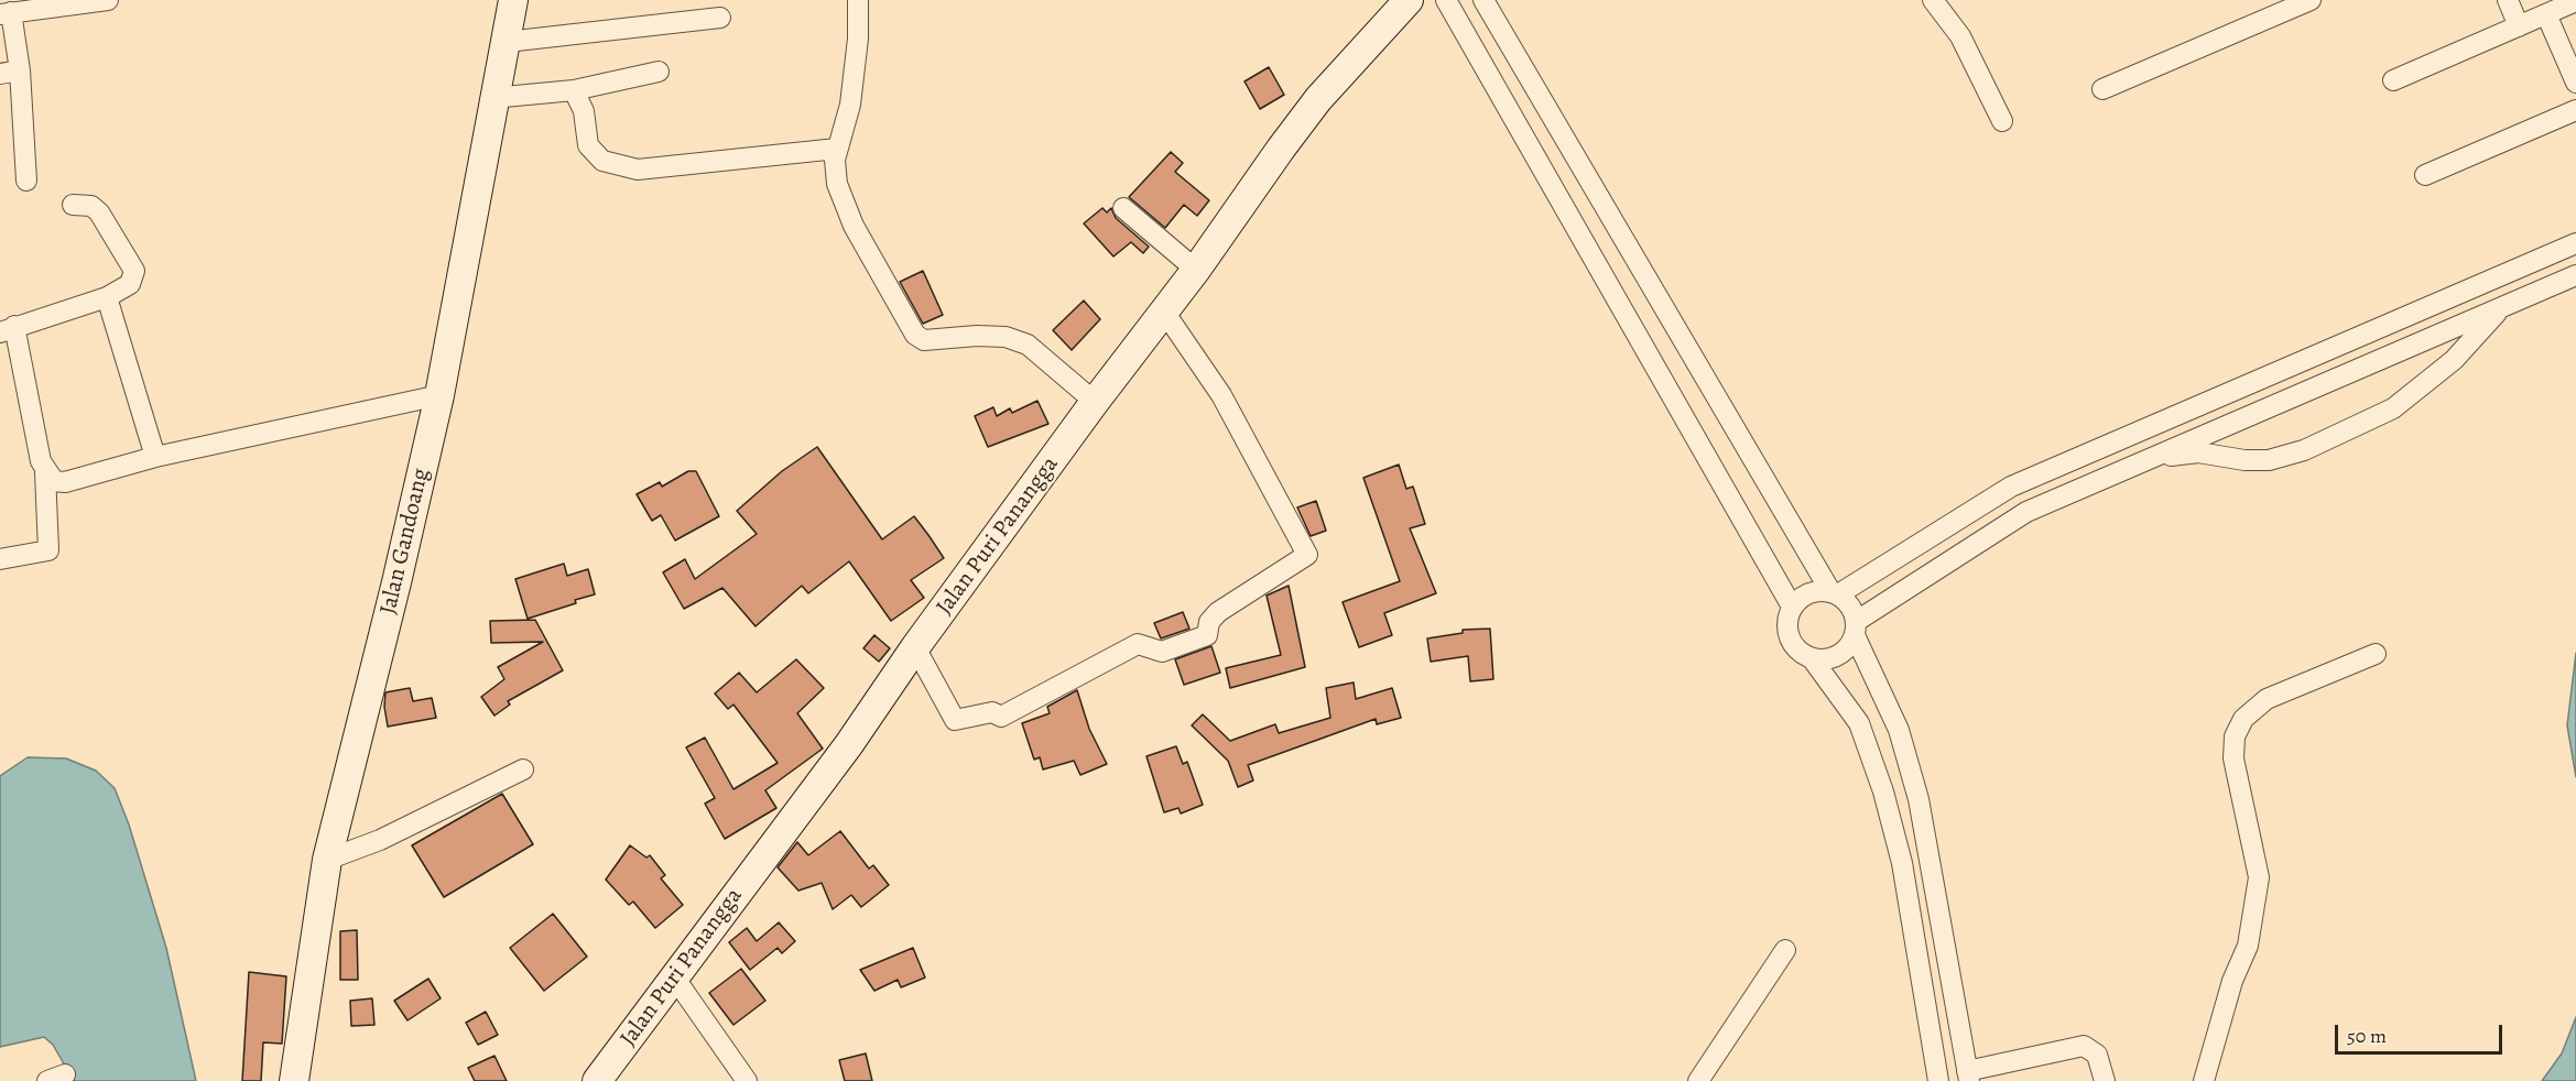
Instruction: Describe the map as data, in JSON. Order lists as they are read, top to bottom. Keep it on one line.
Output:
{"streets":{"street":["Jalan Puri Panangga","Jalan Gandoang"]},"scale_bar":"50 m"}
